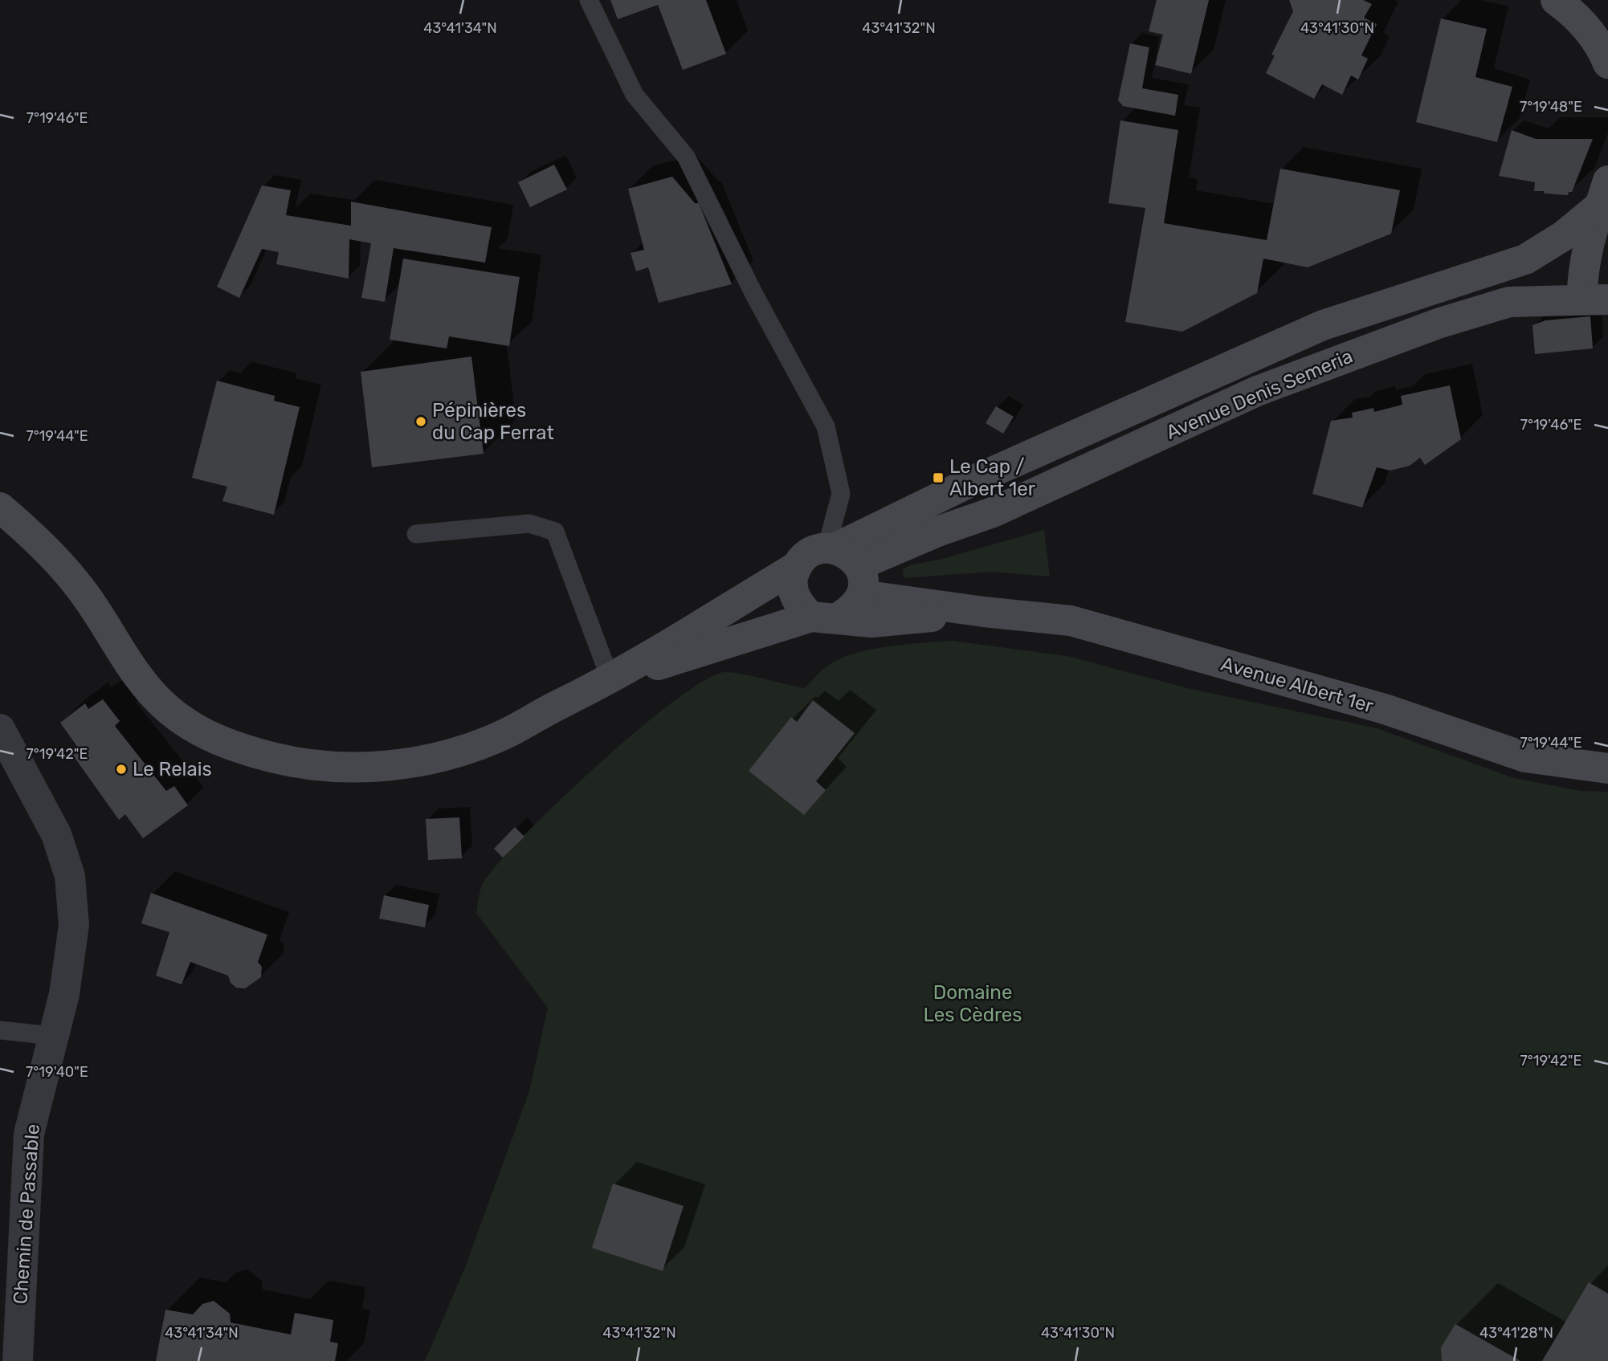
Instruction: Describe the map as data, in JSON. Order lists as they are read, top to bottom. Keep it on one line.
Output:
{"streets":{"main road":["Avenue Denis Semeria","Avenue Albert 1er"],"street":["Chemin de Passable"]},"crossings":[["Avenue Denis Semeria","Avenue Albert 1er"]],"parks":["Domaine Les Cèdres"],"places":{"other":["Pépinières du Cap Ferrat","Le Relais"],"transit":["Le Cap / Albert 1er"]},"coordinates":["43°41'34\"N","43°41'32\"N","43°41'30\"N","7°19'48\"E","7°19'46\"E","7°19'44\"E","7°19'42\"E","7°19'40\"E","43°41'28\"N"]}
